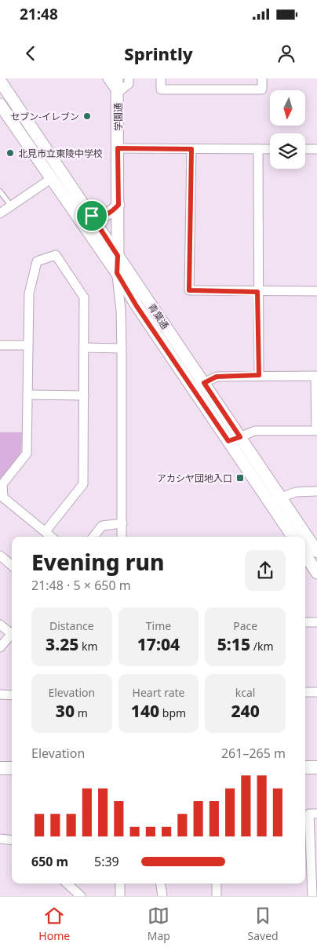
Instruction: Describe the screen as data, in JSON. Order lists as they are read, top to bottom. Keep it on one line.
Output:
{"streets":{"street":["学園通","青葉通"]},"crossings":[["学園通","青葉通"]],"places":{"other":["セブン-イレブン","北見市立東陵中学校"],"transit":["アカシヤ団地入口"]},"north":"bottom","page":{"status":"21:48","header":"Sprintly","heading":["Evening run","21:48 · 5 × 650 m"],"stats":[["Distance","3.25 km"],["Time","17:04"],["Pace","5:15 /km"],["Elevation","30 m"],["Heart rate","140 bpm"],["kcal","240"]],"chart":["Elevation","261–265 m"],"list":[{"name":"650 m","note":"5:39"}],"tabs":["Home","Map","Saved"]}}
